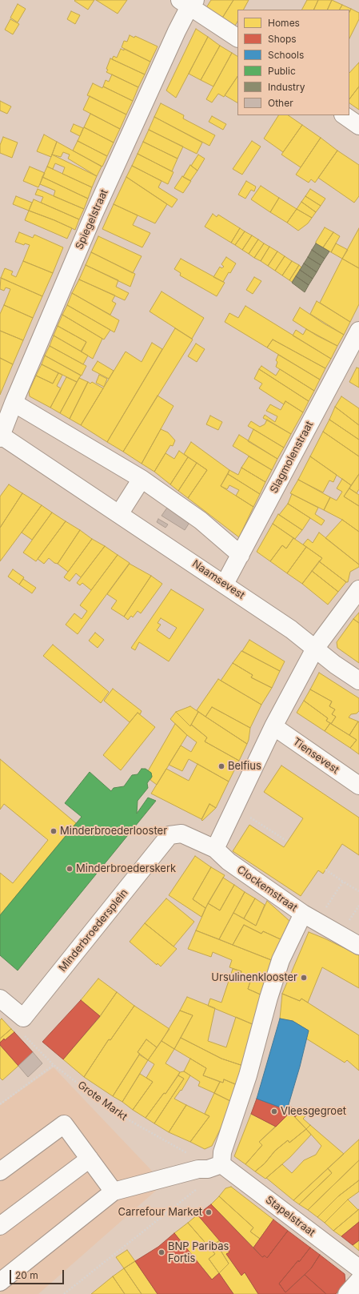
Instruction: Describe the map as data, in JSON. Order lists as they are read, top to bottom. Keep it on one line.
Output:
{"streets":{"street":["Spiegelstraat","Slagmolenstraat","Naamsevest","Tiensevest","Clockemstraat","Minderbroedersplein","Stapelstraat"],"path":["Grote Markt"]},"crossings":[["Spiegelstraat","Naamsevest"],["Slagmolenstraat","Naamsevest"],["Clockemstraat","Minderbroedersplein"],["Clockemstraat","Grote Markt"],["Clockemstraat","Stapelstraat"],["Minderbroedersplein","Grote Markt"],["Grote Markt","Stapelstraat"]],"places":["Belfius","Minderbroederlooster","Minderbroederskerk","Ursulinenklooster","Vleesgegroet","Carrefour Market","BNP Paribas Fortis"],"legend":["Homes","Shops","Schools","Public","Industry","Other"],"scale_bar":"20 m"}
